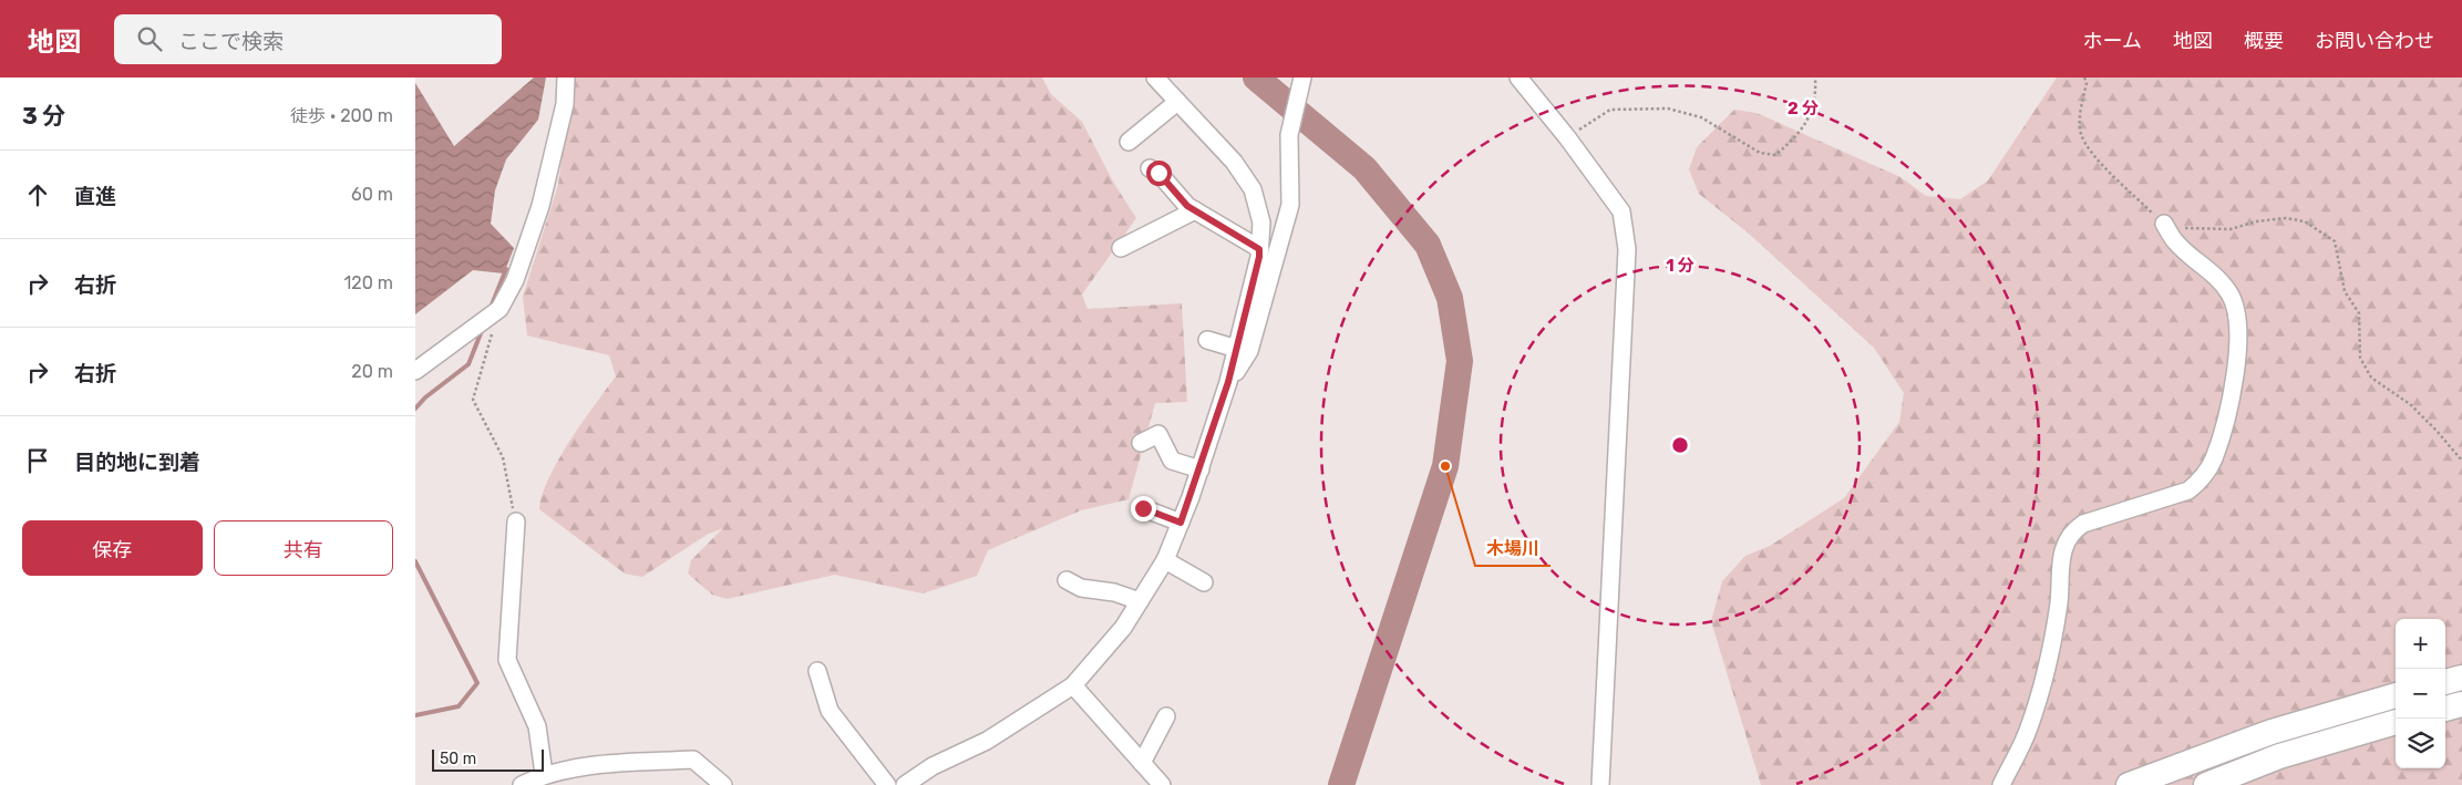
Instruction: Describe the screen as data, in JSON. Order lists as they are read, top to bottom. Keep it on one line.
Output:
{"places":["木場川"],"scale_bar":"50 m","page":{"header":"地図","search":"ここで検索","nav":["ホーム","地図","概要","お問い合わせ"],"heading":["3 分","徒歩 · 200 m"],"list":[["直進","60 m"],["右折","120 m"],["右折","20 m"],"目的地に到着"],"buttons":["保存","共有"],"map_buttons":["+","−"],"scale":"50 m"},"rings":["2 分","1 分"]}
